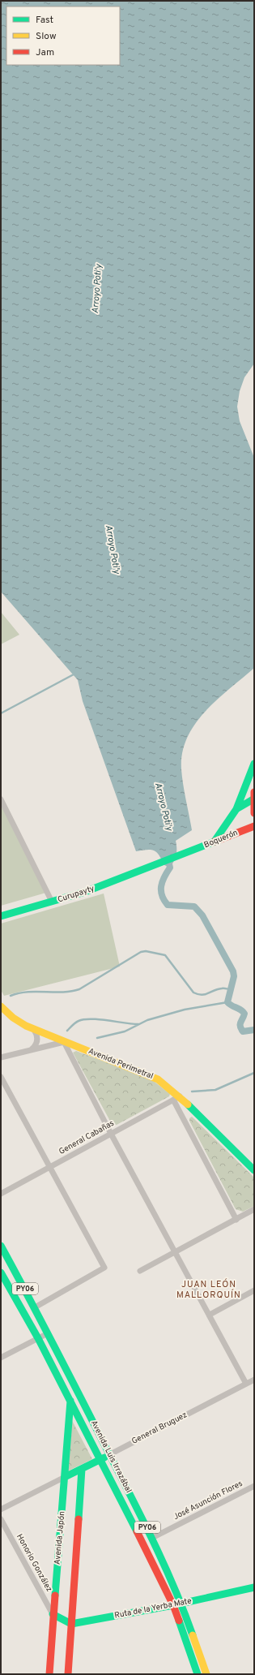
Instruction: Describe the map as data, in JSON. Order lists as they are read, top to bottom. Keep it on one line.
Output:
{"streets":{"main road":["Boquerón","Curupayty","Avenida Perimetral","PY06","General Bruguez","Avenida Luis Irrazábal","Avenida Japón","Ruta de la Yerba Mate"],"street":["General Cabañas","José Asunción Flores","Honorio González"]},"crossings":[["Boquerón","Curupayty"],["Avenida Perimetral","General Cabañas"],["General Bruguez","Avenida Luis Irrazábal"],["General Bruguez","Avenida Japón"],["Avenida Luis Irrazábal","José Asunción Flores"],["Avenida Luis Irrazábal","Avenida Japón"],["Avenida Luis Irrazábal","Ruta de la Yerba Mate"],["Avenida Japón","Honorio González"],["Avenida Japón","Ruta de la Yerba Mate"]],"districts":["JUAN LEÓN MALLORQUÍN"],"water":["Arroyo Poti'y"],"legend":["Fast","Slow","Jam"]}
